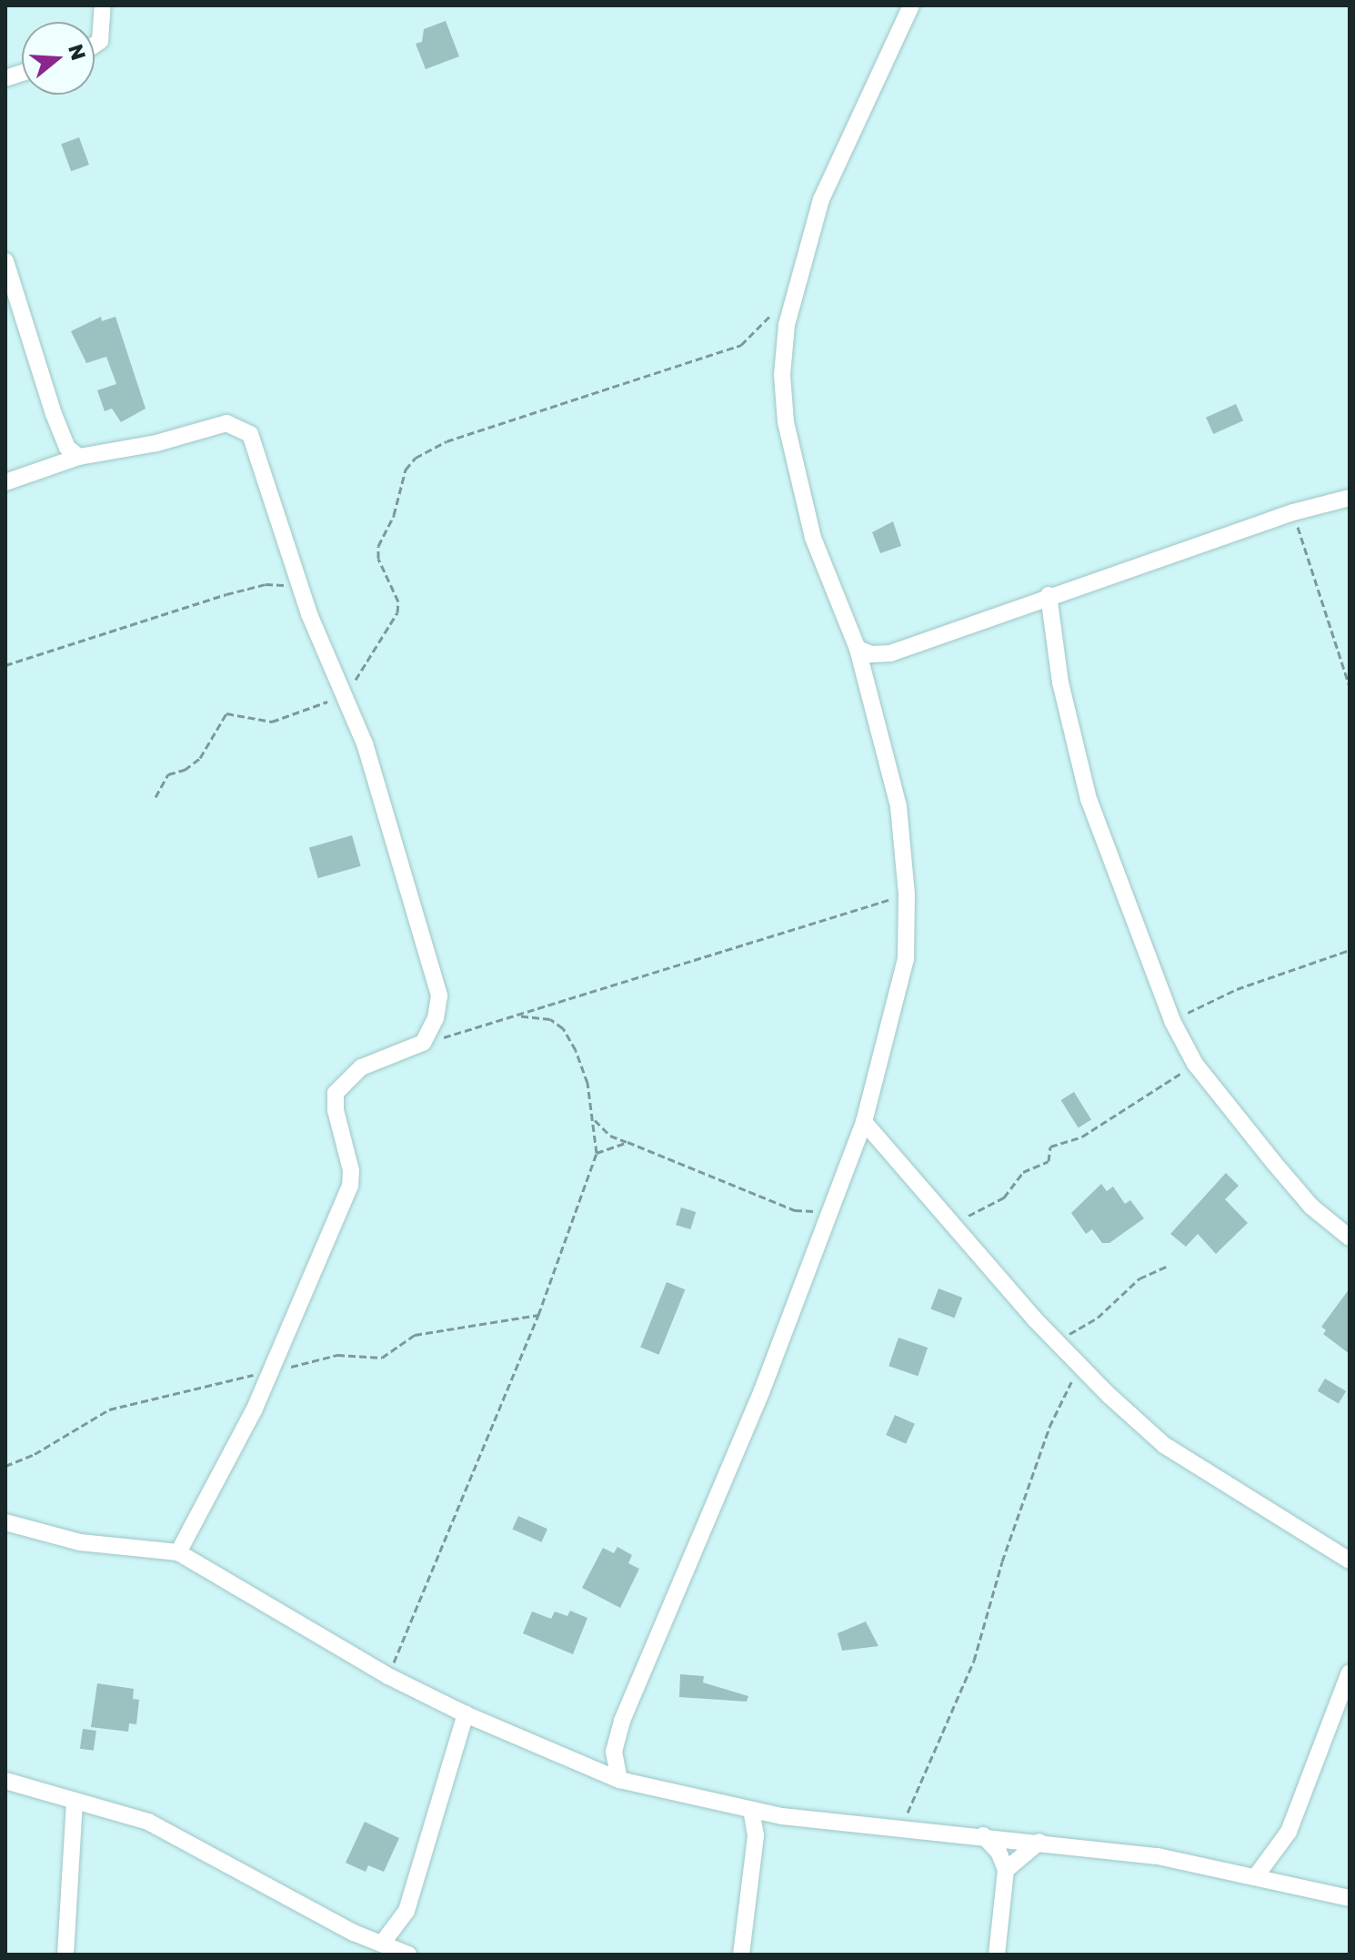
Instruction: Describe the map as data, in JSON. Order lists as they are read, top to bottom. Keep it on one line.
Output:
{"north":"right"}
